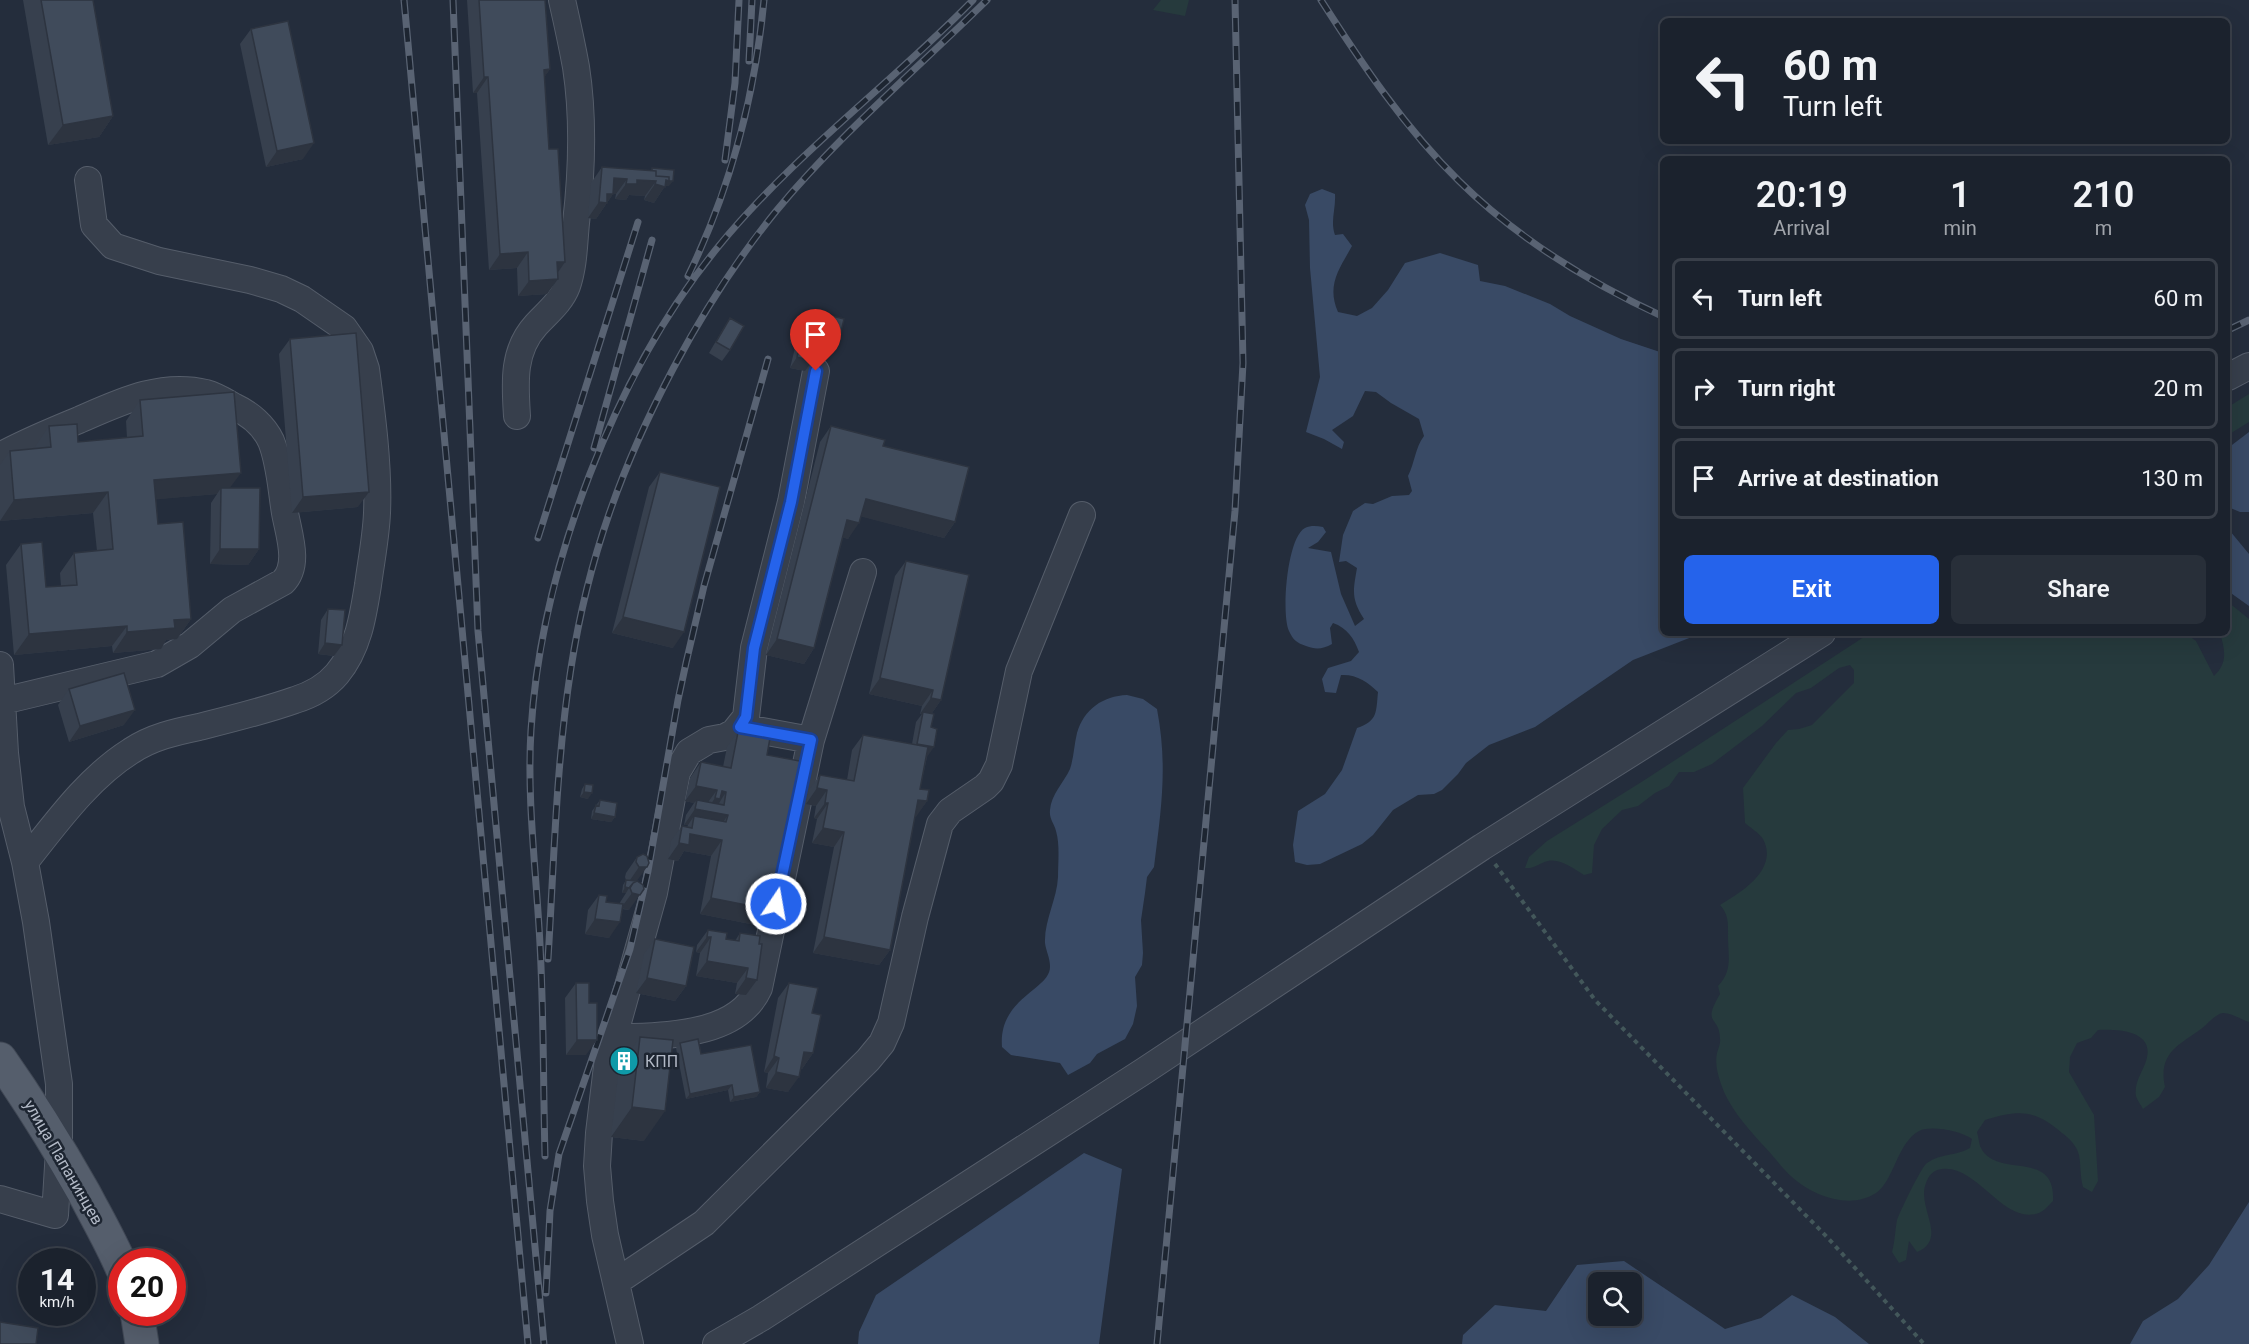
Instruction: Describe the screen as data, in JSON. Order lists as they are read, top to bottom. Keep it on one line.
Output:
{"streets":{"main road":["улица Папанинцев"]},"places":{"building":["КПП"]},"page":{"turn":["60 m","Turn left"],"eta":["20:19","Arrival","1","min","210","m"],"list":[{"name":"Turn left","value":"60 m"},{"name":"Turn right","value":"20 m"},{"name":"Arrive at destination","value":"130 m"}],"buttons":["Exit","Share"],"speed":"14 km/h","limit":"20"}}
